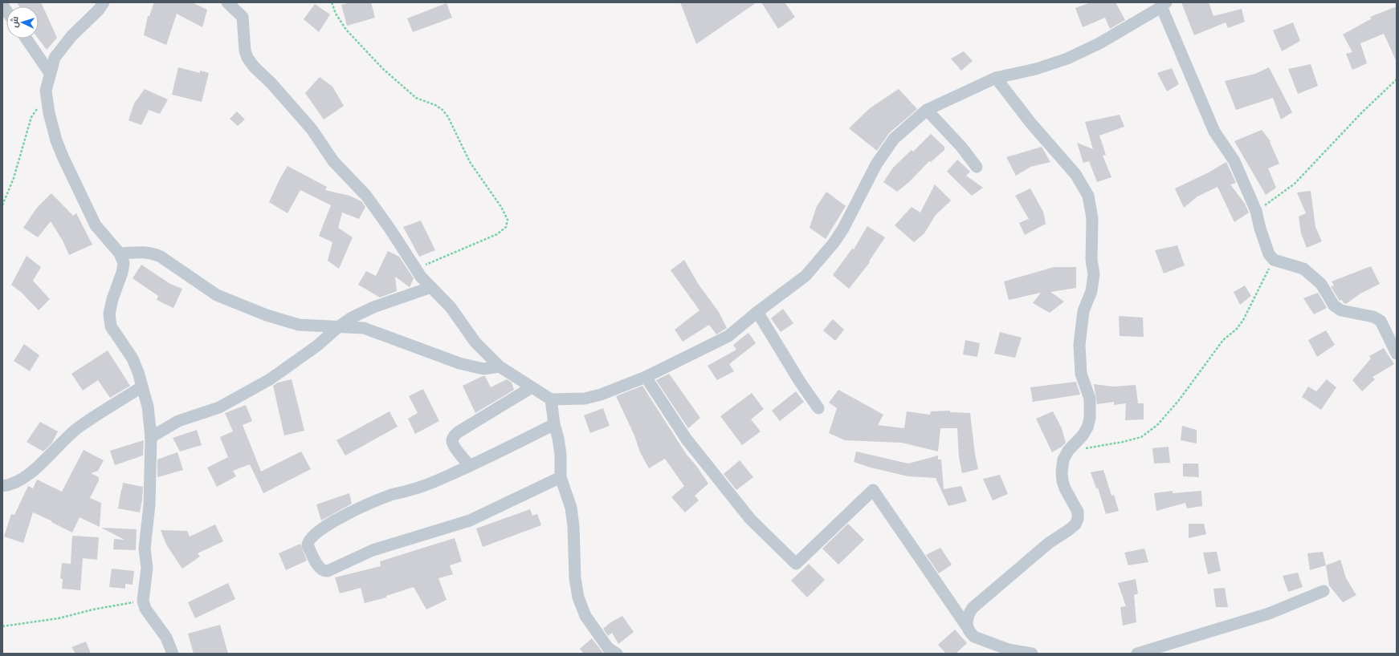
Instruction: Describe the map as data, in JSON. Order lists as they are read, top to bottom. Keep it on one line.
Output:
{"north":"left"}
